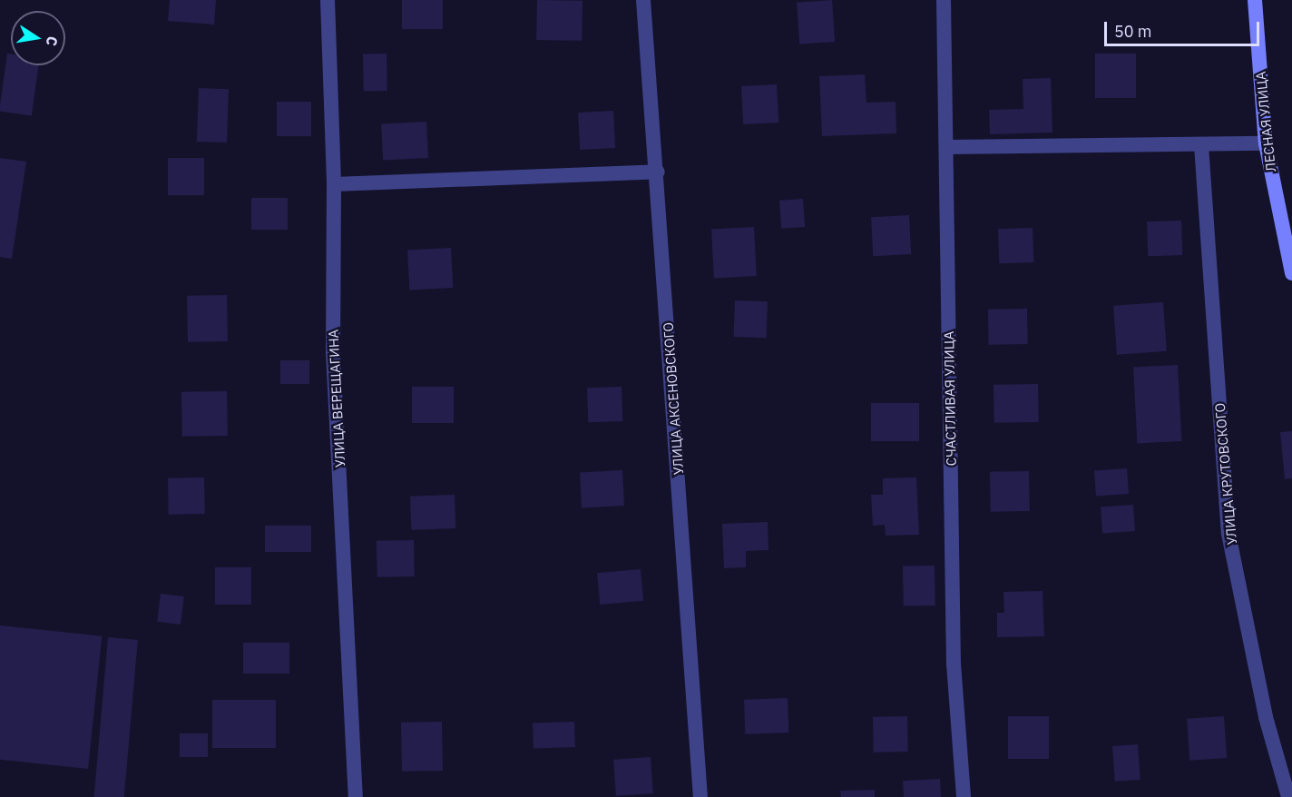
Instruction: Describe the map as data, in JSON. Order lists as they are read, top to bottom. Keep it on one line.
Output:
{"streets":{"main road":["ЛЕСНАЯ УЛИЦА"],"street":["УЛИЦА ВЕРЕЩАГИНА","УЛИЦА АКСЕНОВСКОГО","СЧАСТЛИВАЯ УЛИЦА","УЛИЦА КРУТОВСКОГО"]},"scale_bar":"50 m","north":"right"}
